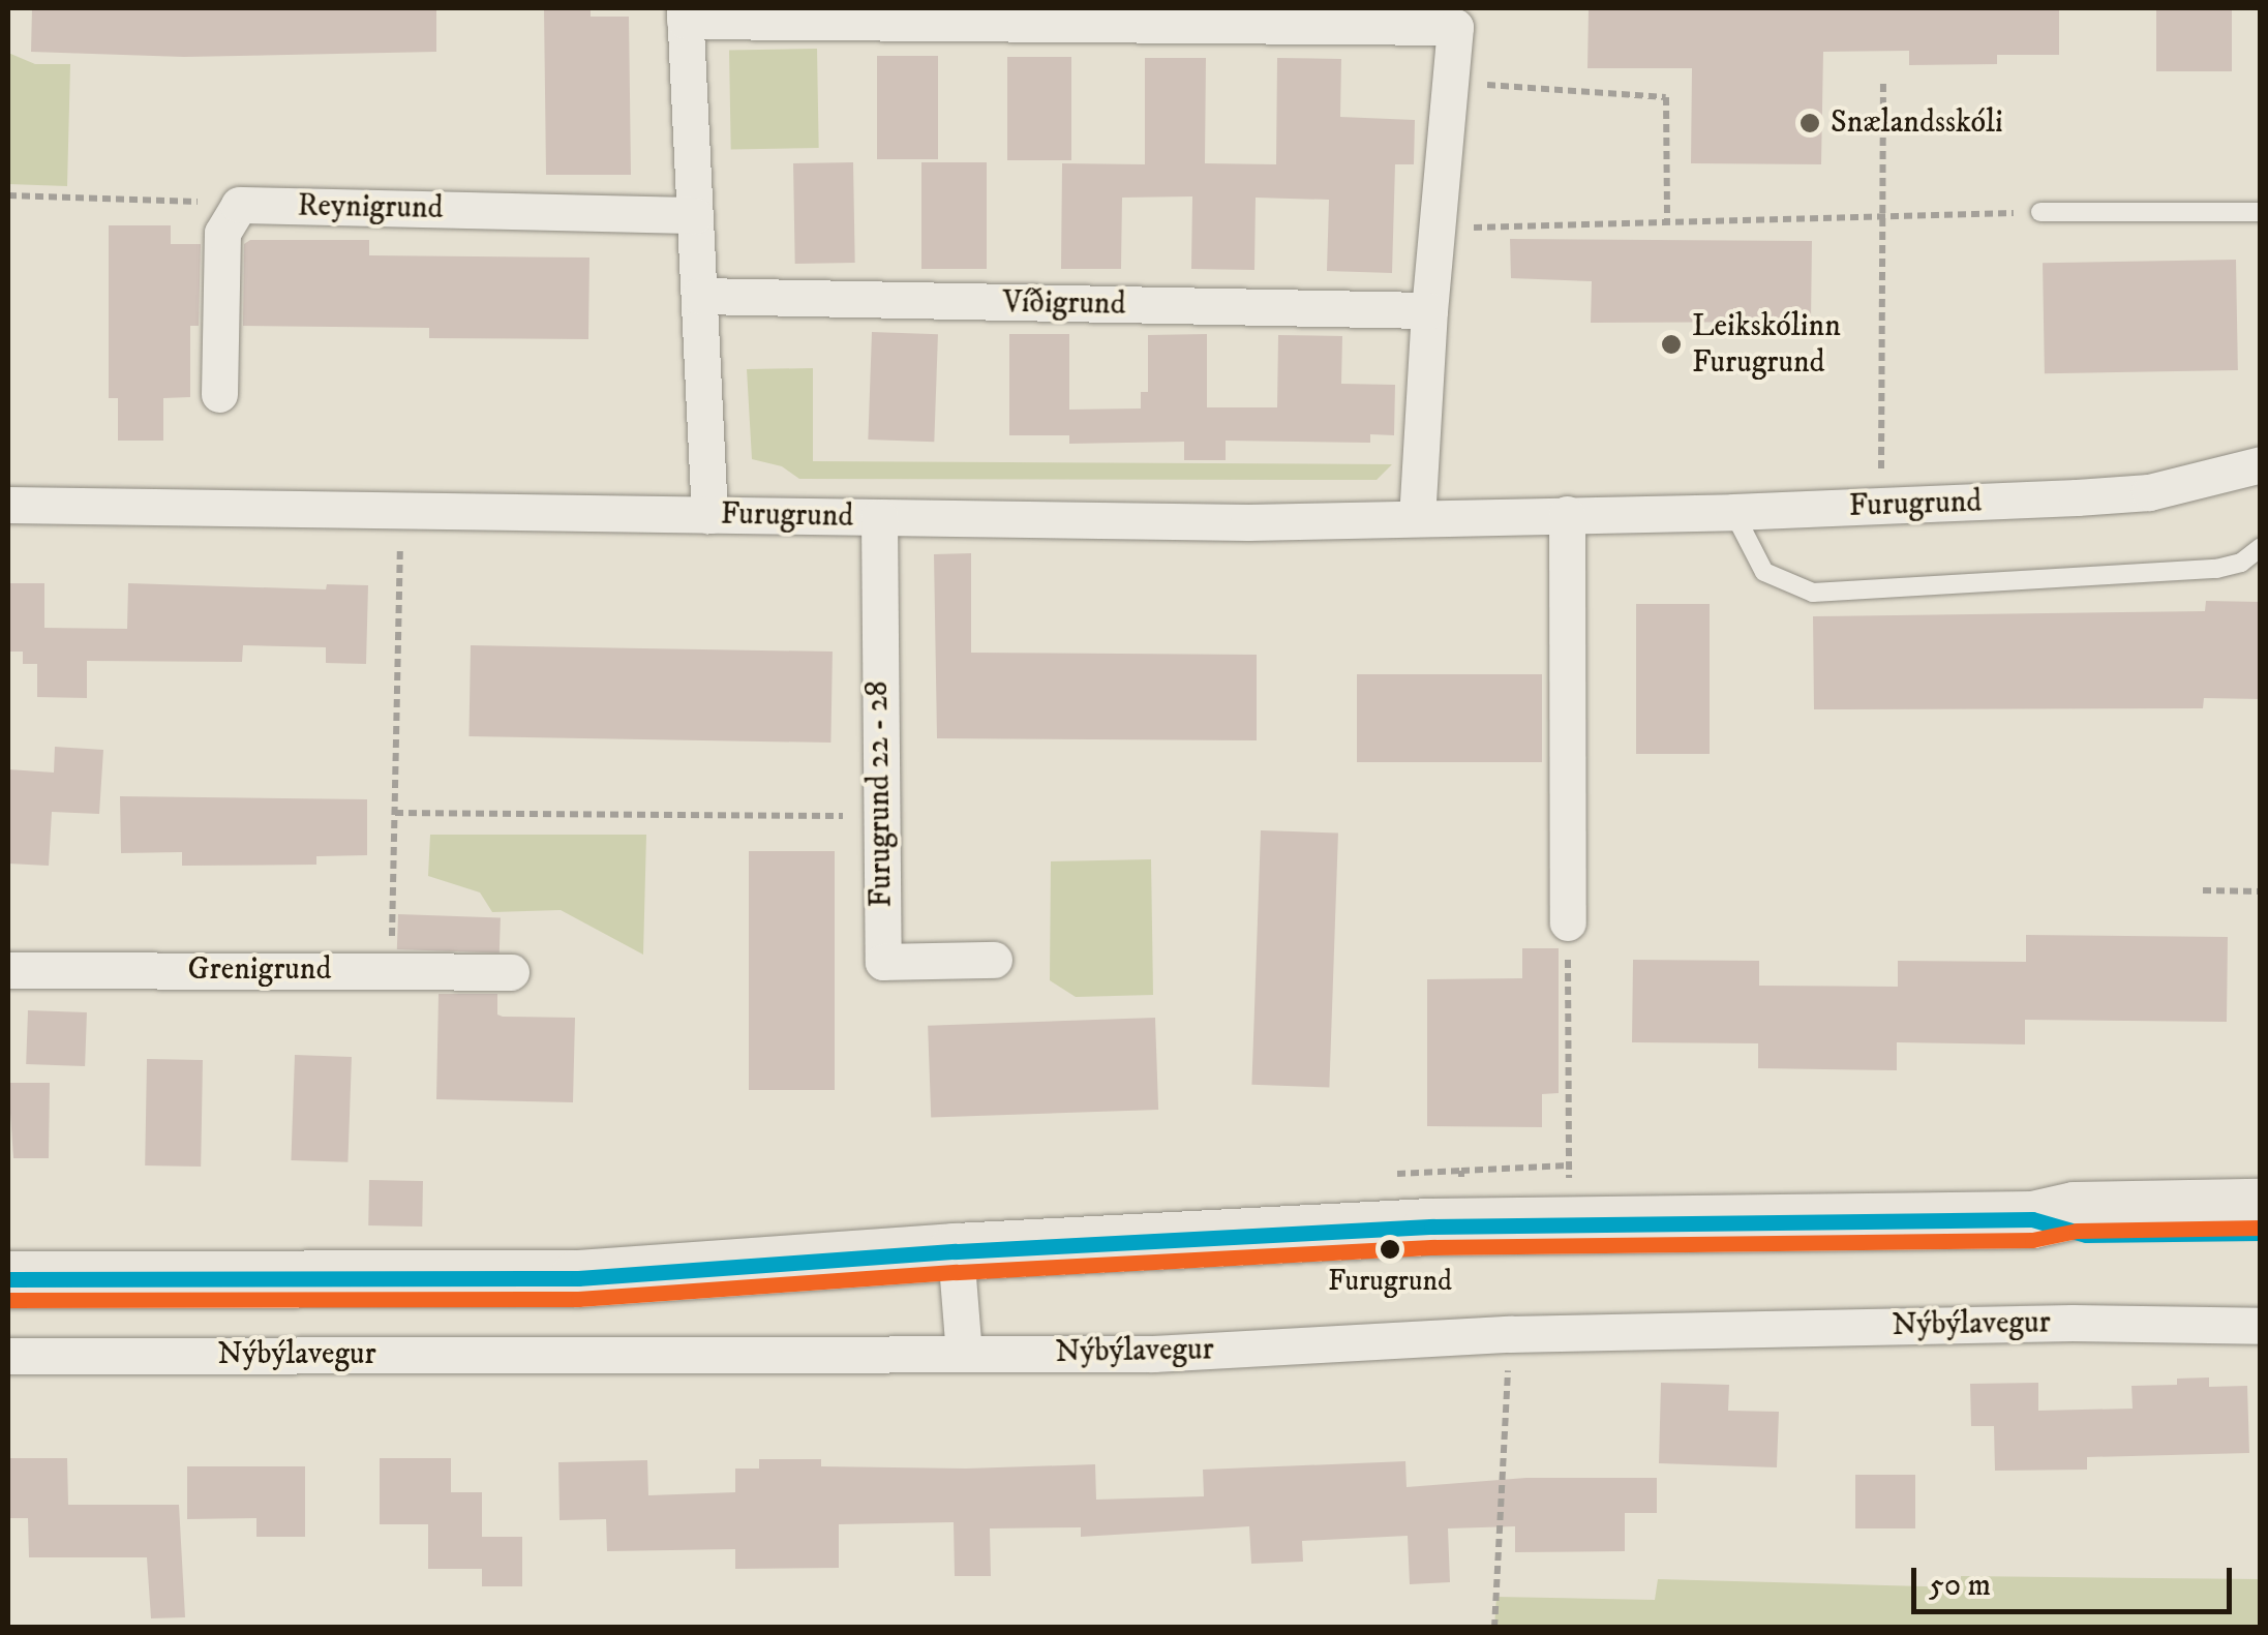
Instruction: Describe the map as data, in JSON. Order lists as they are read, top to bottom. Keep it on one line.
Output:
{"streets":{"street":["Reynigrund","Víðigrund","Furugrund","Furugrund 22 - 28","Grenigrund","Nýbýlavegur"]},"crossings":[["Furugrund","Furugrund 22 - 28"]],"places":["Snælandsskóli","Leikskólinn Furugrund","Furugrund"],"scale_bar":"50 m"}
